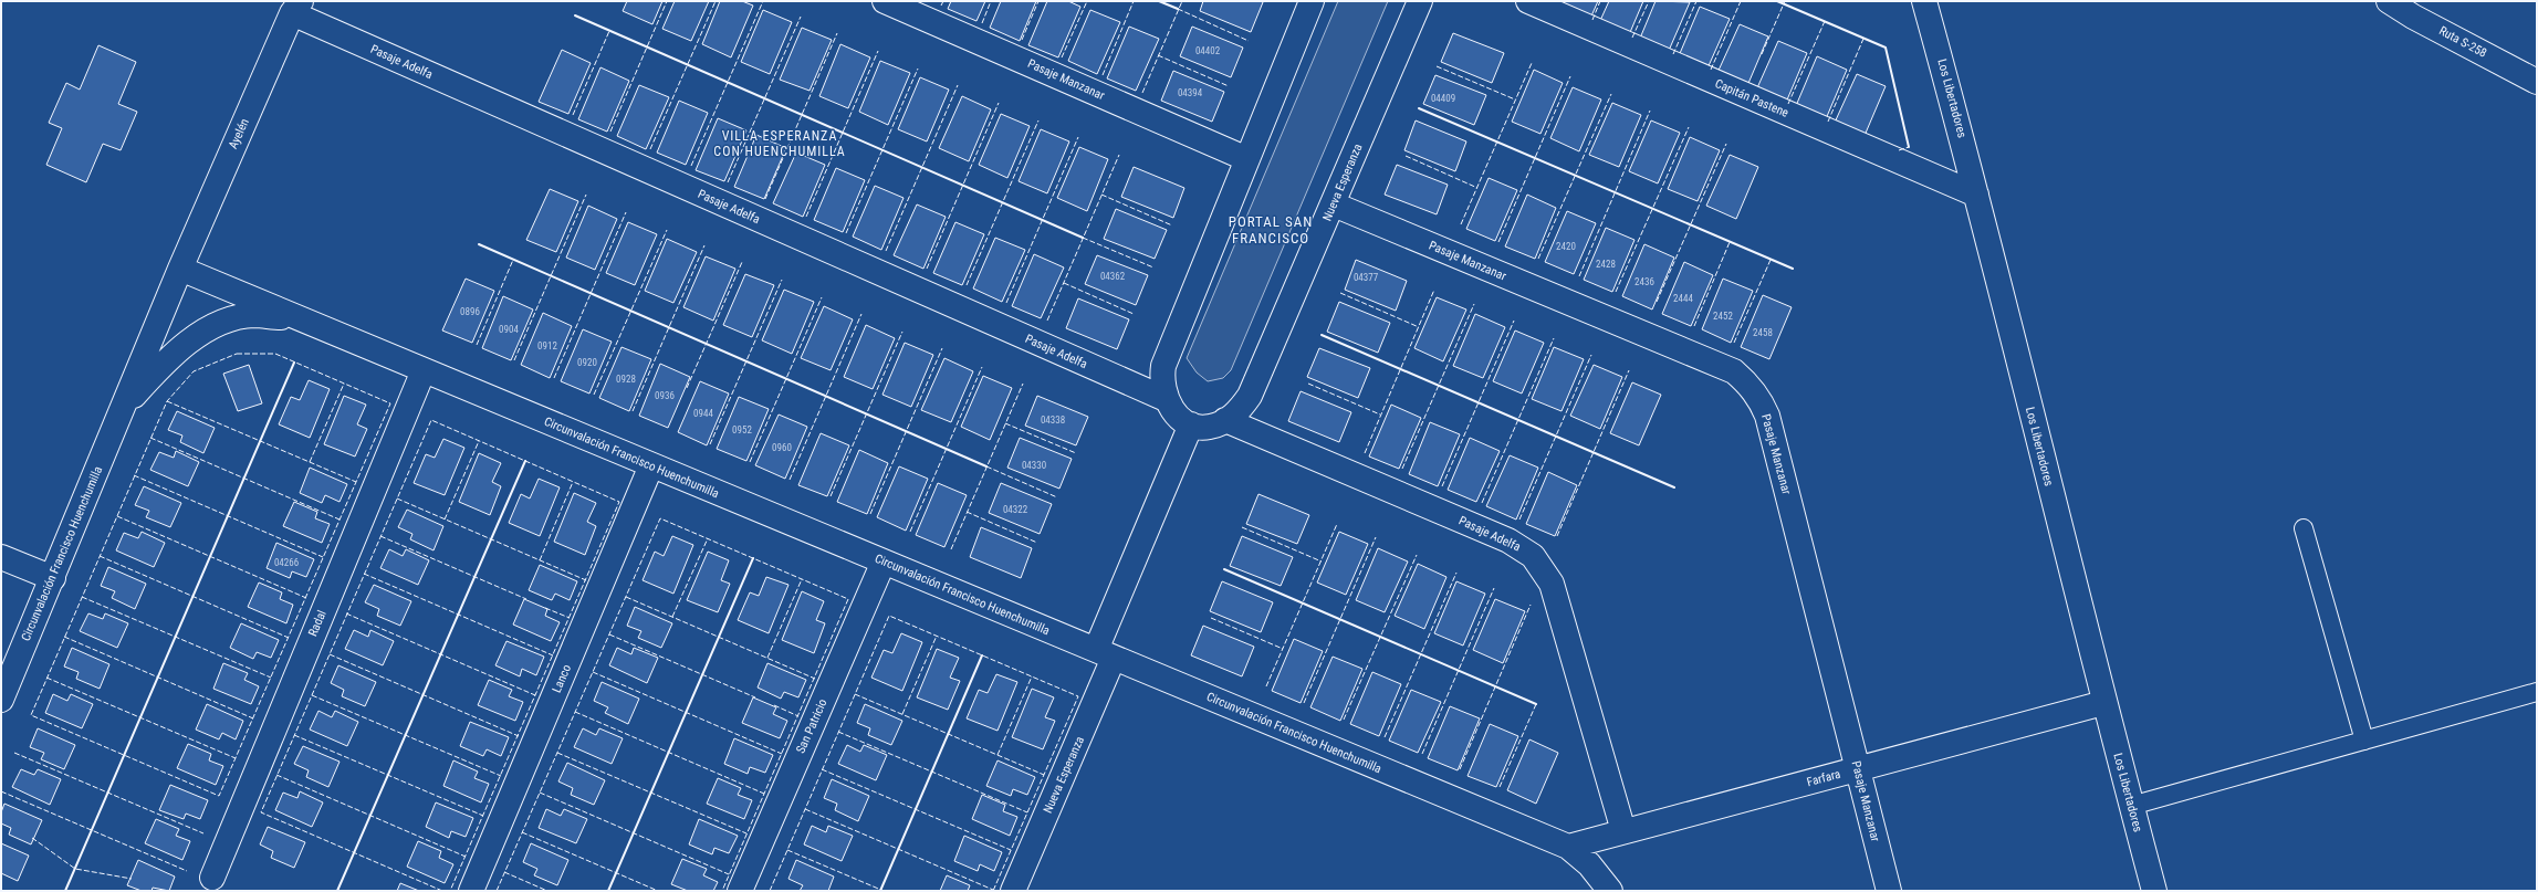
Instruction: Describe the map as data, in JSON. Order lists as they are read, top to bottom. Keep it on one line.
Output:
{"streets":{"street":["Ruta S-258","Pasaje Adelfa","Pasaje Manzanar","Capitán Pastene","Los Libertadores","Ayelén","Nueva Esperanza","Circunvalación Francisco Huenchumilla","Radal","Lanco","San Patricio","Farfara"]},"crossings":[["Pasaje Adelfa","Ayelén"],["Pasaje Adelfa","Nueva Esperanza"],["Pasaje Adelfa","Farfara"],["Pasaje Manzanar","Nueva Esperanza"],["Pasaje Manzanar","Farfara"],["Capitán Pastene","Los Libertadores"],["Los Libertadores","Farfara"],["Ayelén","Circunvalación Francisco Huenchumilla"],["Nueva Esperanza","Circunvalación Francisco Huenchumilla"],["Circunvalación Francisco Huenchumilla","Radal"],["Circunvalación Francisco Huenchumilla","Lanco"],["Circunvalación Francisco Huenchumilla","San Patricio"],["Circunvalación Francisco Huenchumilla","Farfara"]],"districts":["VILLA ESPERANZA CON HUENCHUMILLA","PORTAL SAN FRANCISCO"],"house_numbers":["04402","04394","04409","2420","2428","04362","04377","2436","2444","0896","2452","0904","2458","0912","0920","0928","0936","0944","04338","0952","0960","04330","04322","04266"]}
